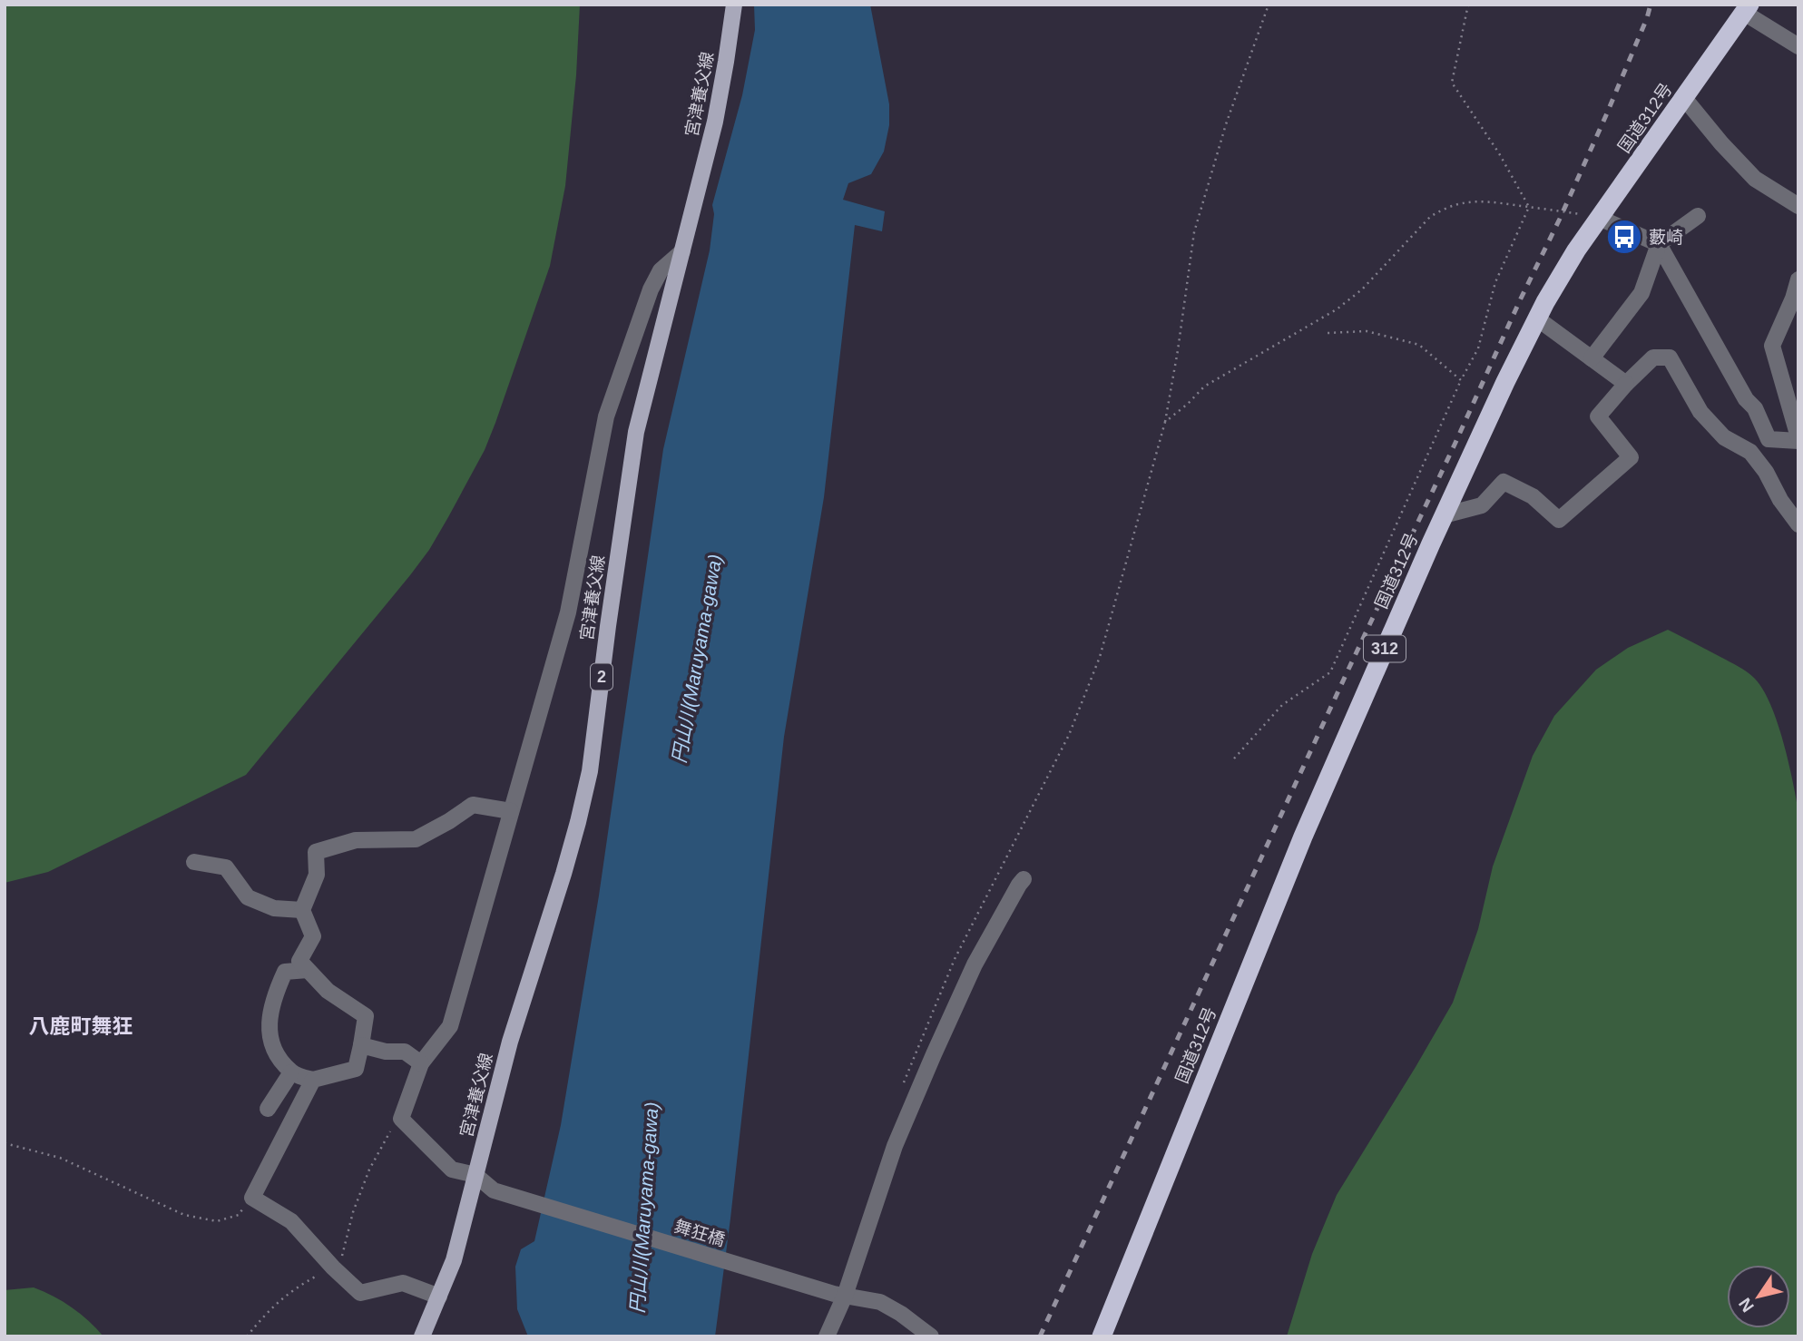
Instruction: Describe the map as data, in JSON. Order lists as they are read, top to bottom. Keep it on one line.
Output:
{"streets":{"highway":["国道312号","312"],"main road":["宮津養父線","2"],"street":["舞狂橋"]},"crossings":[["宮津養父線","舞狂橋"]],"districts":["八鹿町舞狂"],"water":["円山川(Maruyama-gawa)"],"places":{"bus stop":["藪崎"]},"north":"bottom left"}
